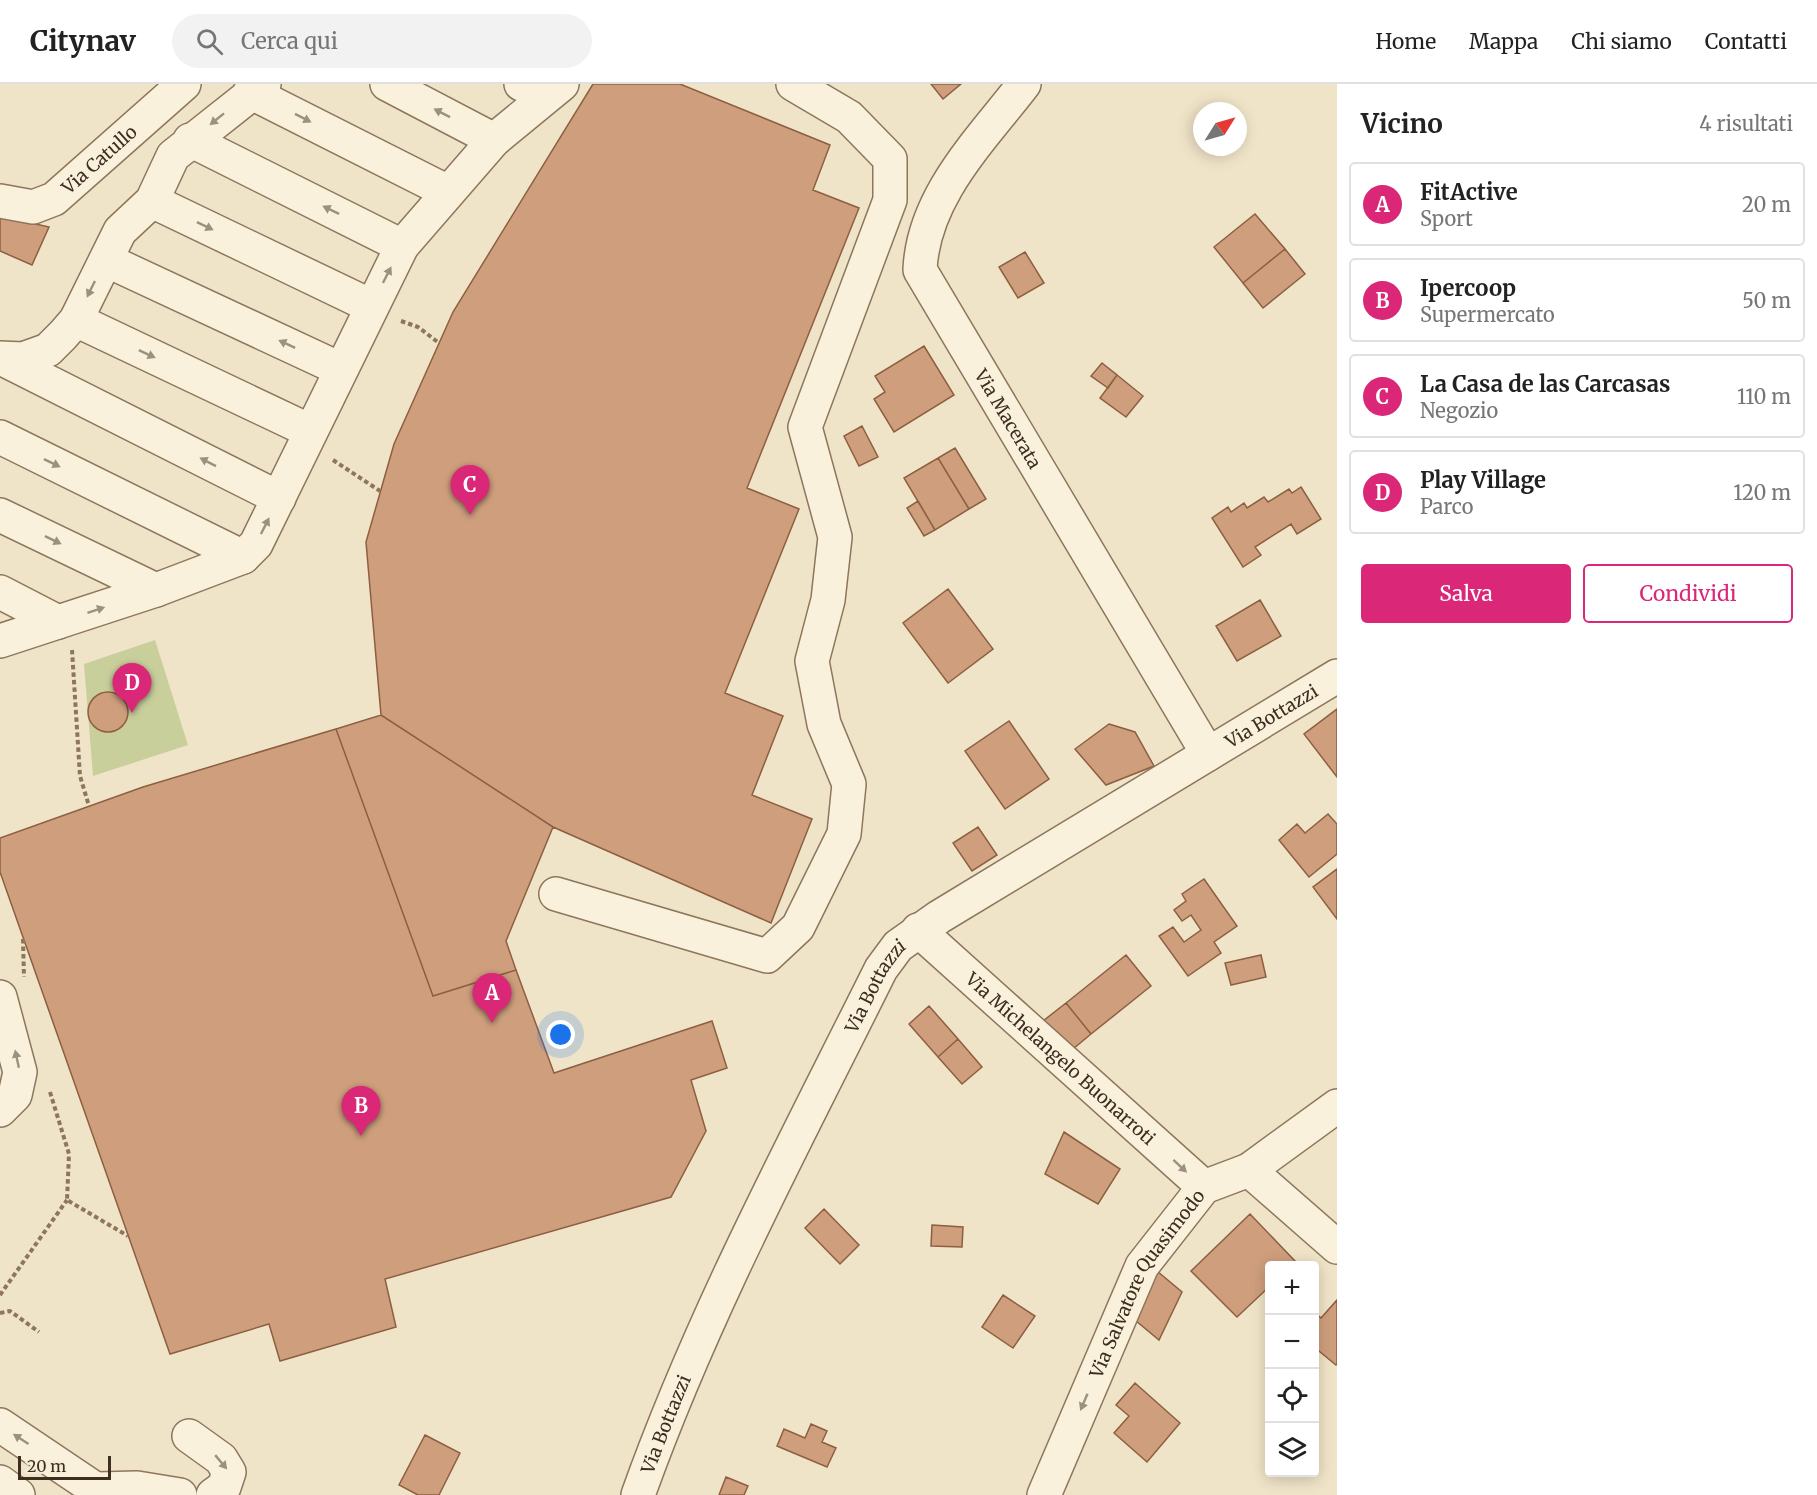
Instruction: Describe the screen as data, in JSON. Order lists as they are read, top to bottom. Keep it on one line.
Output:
{"streets":{"street":["Via Catullo","Via Macerata","Via Bottazzi","Via Michelangelo Buonarroti","Via Salvatore Quasimodo"]},"crossings":[["Via Macerata","Via Bottazzi"],["Via Bottazzi","Via Michelangelo Buonarroti"],["Via Michelangelo Buonarroti","Via Salvatore Quasimodo"]],"one_way":["Via Michelangelo Buonarroti","Via Salvatore Quasimodo"],"scale_bar":"20 m","north":"top right","page":{"header":"Citynav","search":"Cerca qui","nav":["Home","Mappa","Chi siamo","Contatti"],"heading":["Vicino","4 risultati"],"list":[{"mark":"A","name":"FitActive","note":"Sport","value":"20 m"},{"mark":"B","name":"Ipercoop","note":"Supermercato","value":"50 m"},{"mark":"C","name":"La Casa de las Carcasas","note":"Negozio","value":"110 m"},{"mark":"D","name":"Play Village","note":"Parco","value":"120 m"}],"pins":["C","D","A","B"],"buttons":["Salva","Condividi"],"map_buttons":["+","−"],"scale":"20 m"}}
